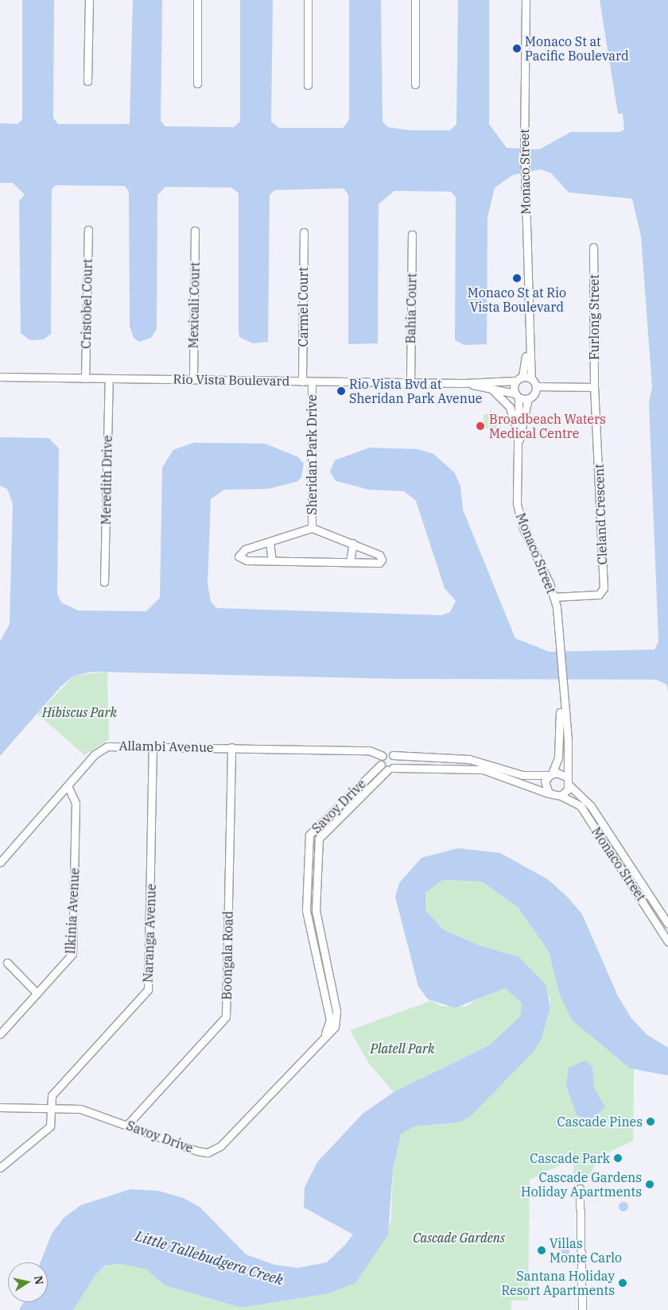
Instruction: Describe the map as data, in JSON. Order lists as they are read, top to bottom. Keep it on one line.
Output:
{"streets":{"street":["Monaco Street","Cristobel Court","Mexicali Court","Carmel Court","Bahia Court","Furlong Street","Rio Vista Boulevard","Sheridan Park Drive","Meredith Drive","Cleland Crescent","Allambi Avenue","Savoy Drive","Ilkinia Avenue","Naranga Avenue","Boongala Road"]},"crossings":[["Monaco Street","Rio Vista Boulevard"],["Monaco Street","Cleland Crescent"],["Cristobel Court","Rio Vista Boulevard"],["Mexicali Court","Rio Vista Boulevard"],["Carmel Court","Rio Vista Boulevard"],["Bahia Court","Rio Vista Boulevard"],["Furlong Street","Cleland Crescent"],["Rio Vista Boulevard","Sheridan Park Drive"],["Rio Vista Boulevard","Meredith Drive"],["Allambi Avenue","Ilkinia Avenue"],["Allambi Avenue","Naranga Avenue"],["Allambi Avenue","Boongala Road"],["Savoy Drive","Naranga Avenue"],["Savoy Drive","Boongala Road"]],"water":["Little Tallebudgera Creek"],"parks":["Hibiscus Park","Platell Park","Cascade Gardens"],"places":["Monaco St at Pacific Boulevard","Monaco St at Rio Vista Boulevard","Rio Vista Bvd at Sheridan Park Avenue","Broadbeach Waters Medical Centre","Cascade Pines","Cascade Park","Cascade Gardens Holiday Apartments","Villas Monte Carlo","Santana Holiday Resort Apartments"],"north":"right"}
